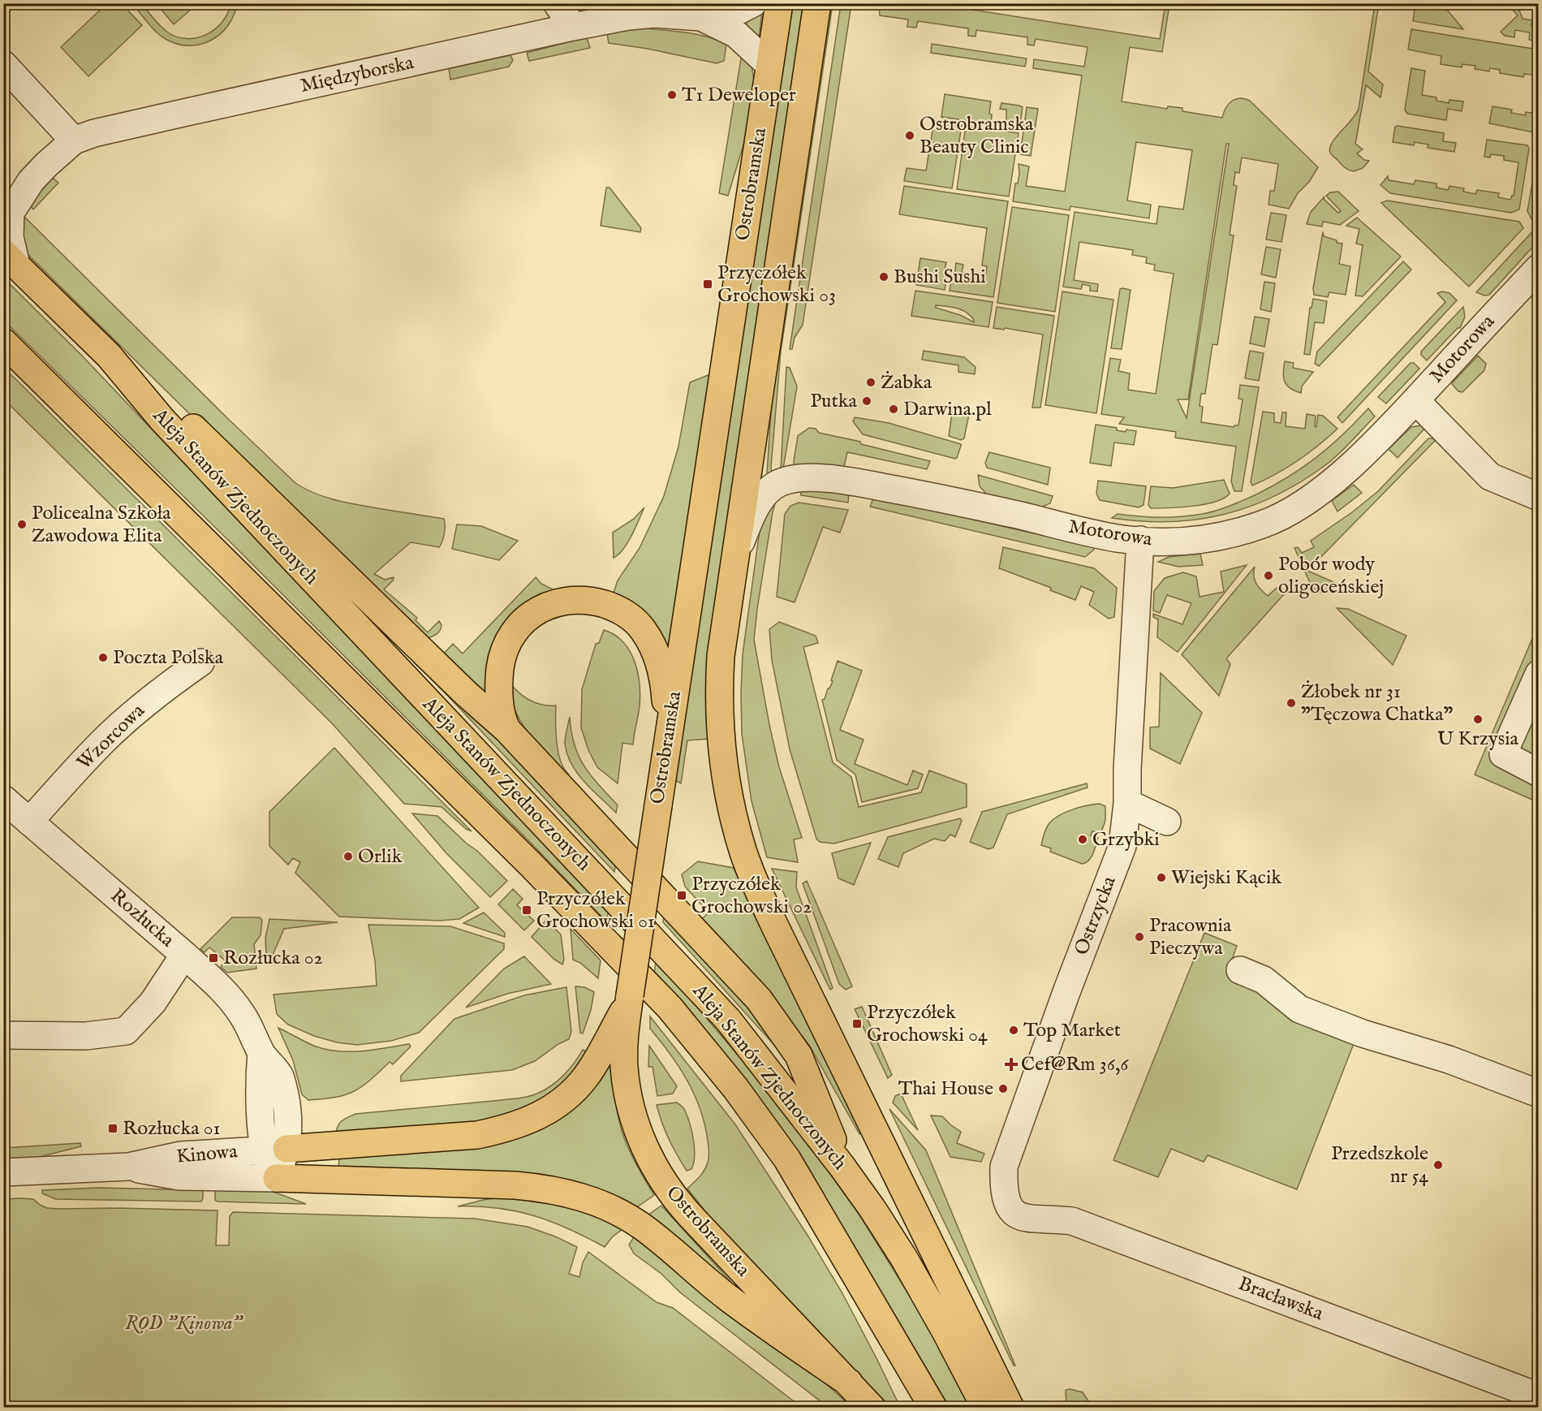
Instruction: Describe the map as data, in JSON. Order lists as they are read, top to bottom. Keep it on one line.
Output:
{"streets":{"main road":["Ostrobramska","Aleja Stanów Zjednoczonych"],"street":["Międzyborska","Motorowa","Wzorcowa","Ostrzycka","Rozłucka","Kinowa","Bracławska"]},"crossings":[["Międzyborska","Ostrobramska"],["Międzyborska","Aleja Stanów Zjednoczonych"],["Ostrobramska","Motorowa"],["Motorowa","Ostrzycka"],["Wzorcowa","Rozłucka"],["Ostrzycka","Bracławska"],["Rozłucka","Kinowa"]],"parks":["ROD \"Kinowa\""],"places":{"other":["T1 Deweloper","Ostrobramska Beauty Clinic","Bushi Sushi","Żabka","Putka","Darwina.pl","Policealna Szkoła Zawodowa Elita","Pobór wody oligoceńskiej","Poczta Polska","Żłobek nr 31 \"Tęczowa Chatka\"","U Krzysia","Grzybki","Orlik","Wiejski Kącik","Pracownia Pieczywa","Top Market","Thai House","Przedszkole nr 54"],"transit":["Przyczółek Grochowski 03","Przyczółek Grochowski 02","Przyczółek Grochowski 01","Rozłucka 02","Przyczółek Grochowski 04","Rozłucka 01"],"health":["Cef@Rm 36,6"]}}
